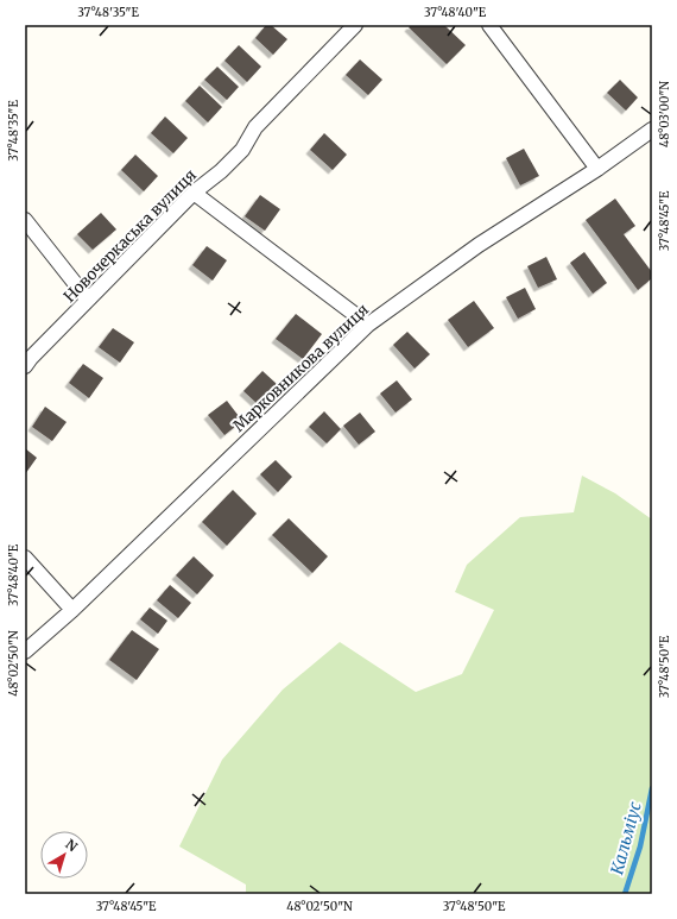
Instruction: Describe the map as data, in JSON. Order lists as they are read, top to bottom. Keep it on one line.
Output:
{"streets":{"street":["Новочеркаська вулиця","Марковникова вулиця"]},"water":["Кальміус"],"north":"top right","coordinates":["37°48'35\"E","37°48'40\"E","48°03'00\"N","37°48'45\"E","48°02'50\"N","37°48'50\"E"]}
